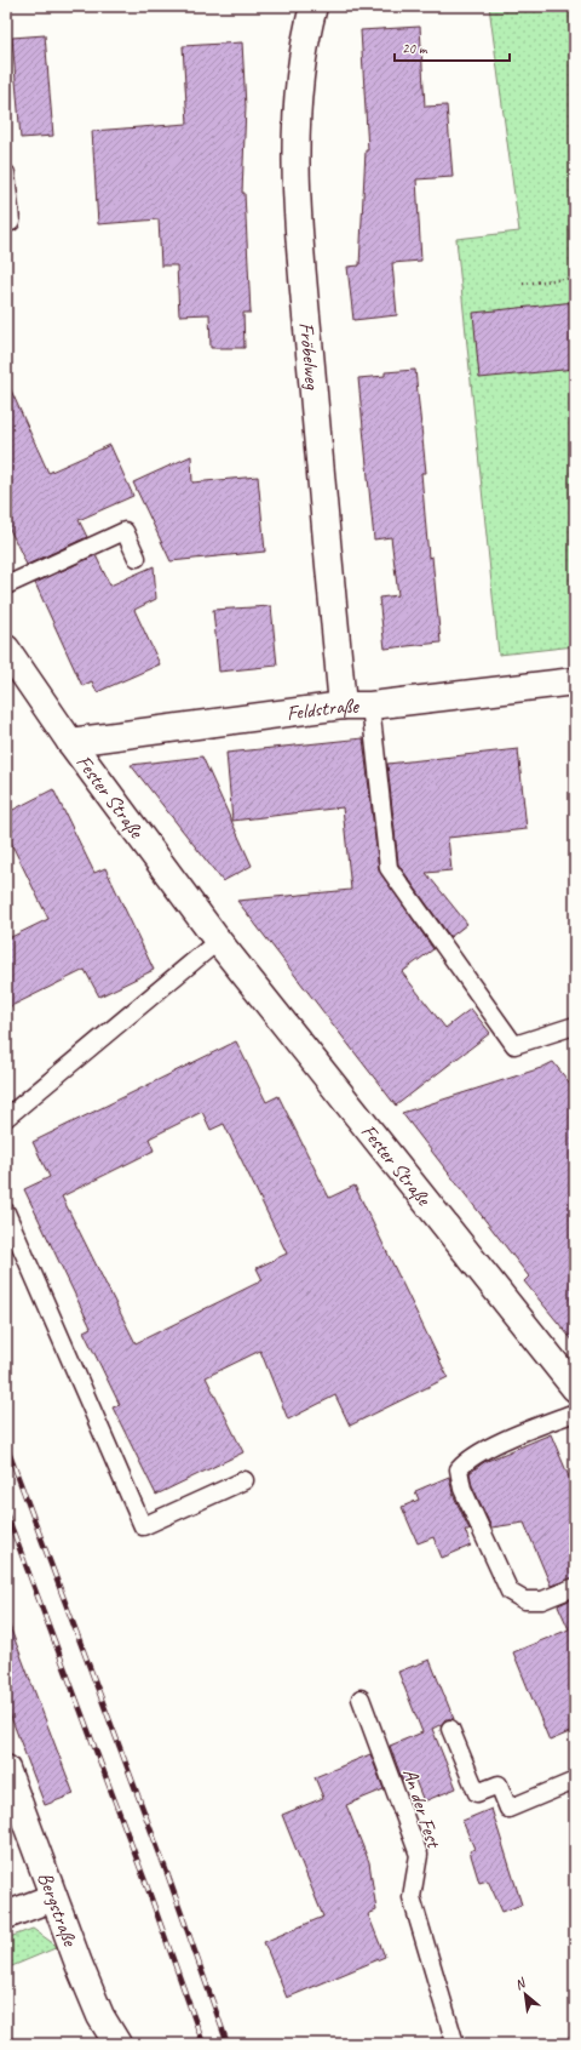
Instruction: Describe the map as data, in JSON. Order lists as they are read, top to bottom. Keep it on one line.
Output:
{"streets":{"street":["Fröbelweg","Feldstraße","Fester Straße","Bergstraße"],"lane":["An der Fest"]},"crossings":[["Fröbelweg","Feldstraße"],["Feldstraße","Fester Straße"]],"scale_bar":"20 m","north":"top left"}
